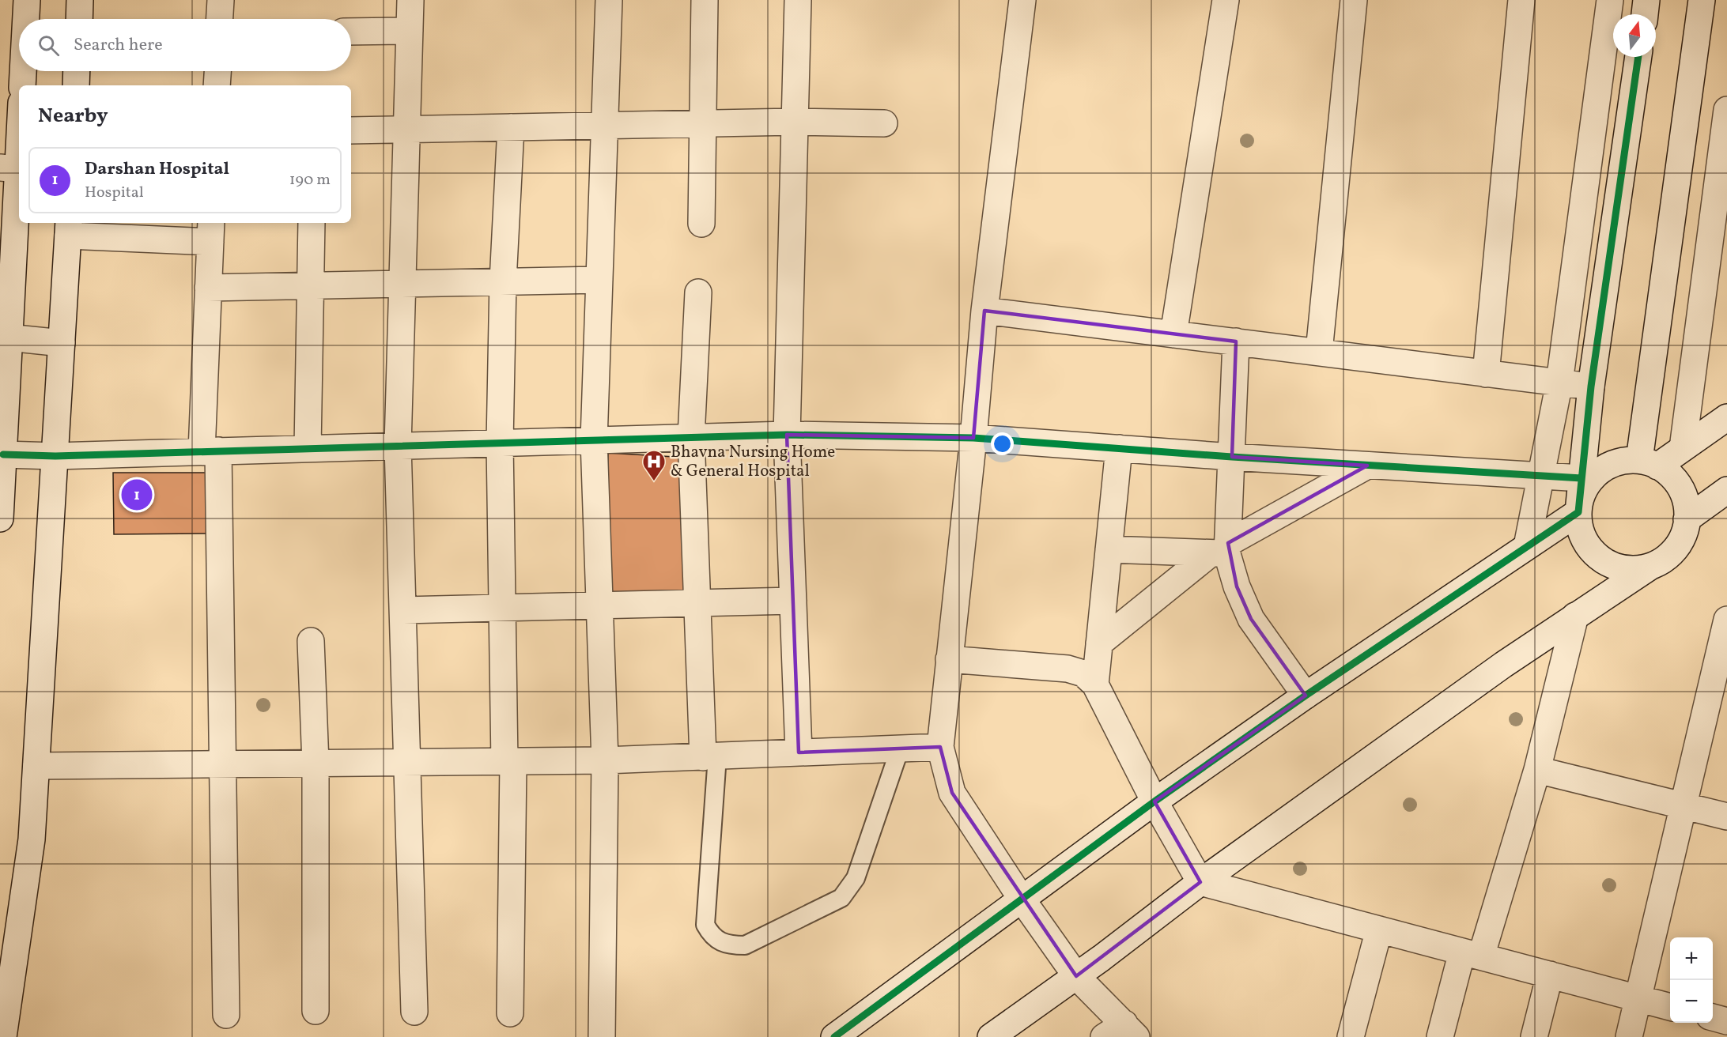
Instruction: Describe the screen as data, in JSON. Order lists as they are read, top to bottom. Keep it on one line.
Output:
{"places":{"hospital":["Bhavna Nursing Home & General Hospital"]},"north":"top","page":{"search":"Search here","heading":"Nearby","list":[{"mark":"1","name":"Darshan Hospital","note":"Hospital","value":"190 m"}],"pins":"1","map_buttons":["+","−"]}}
